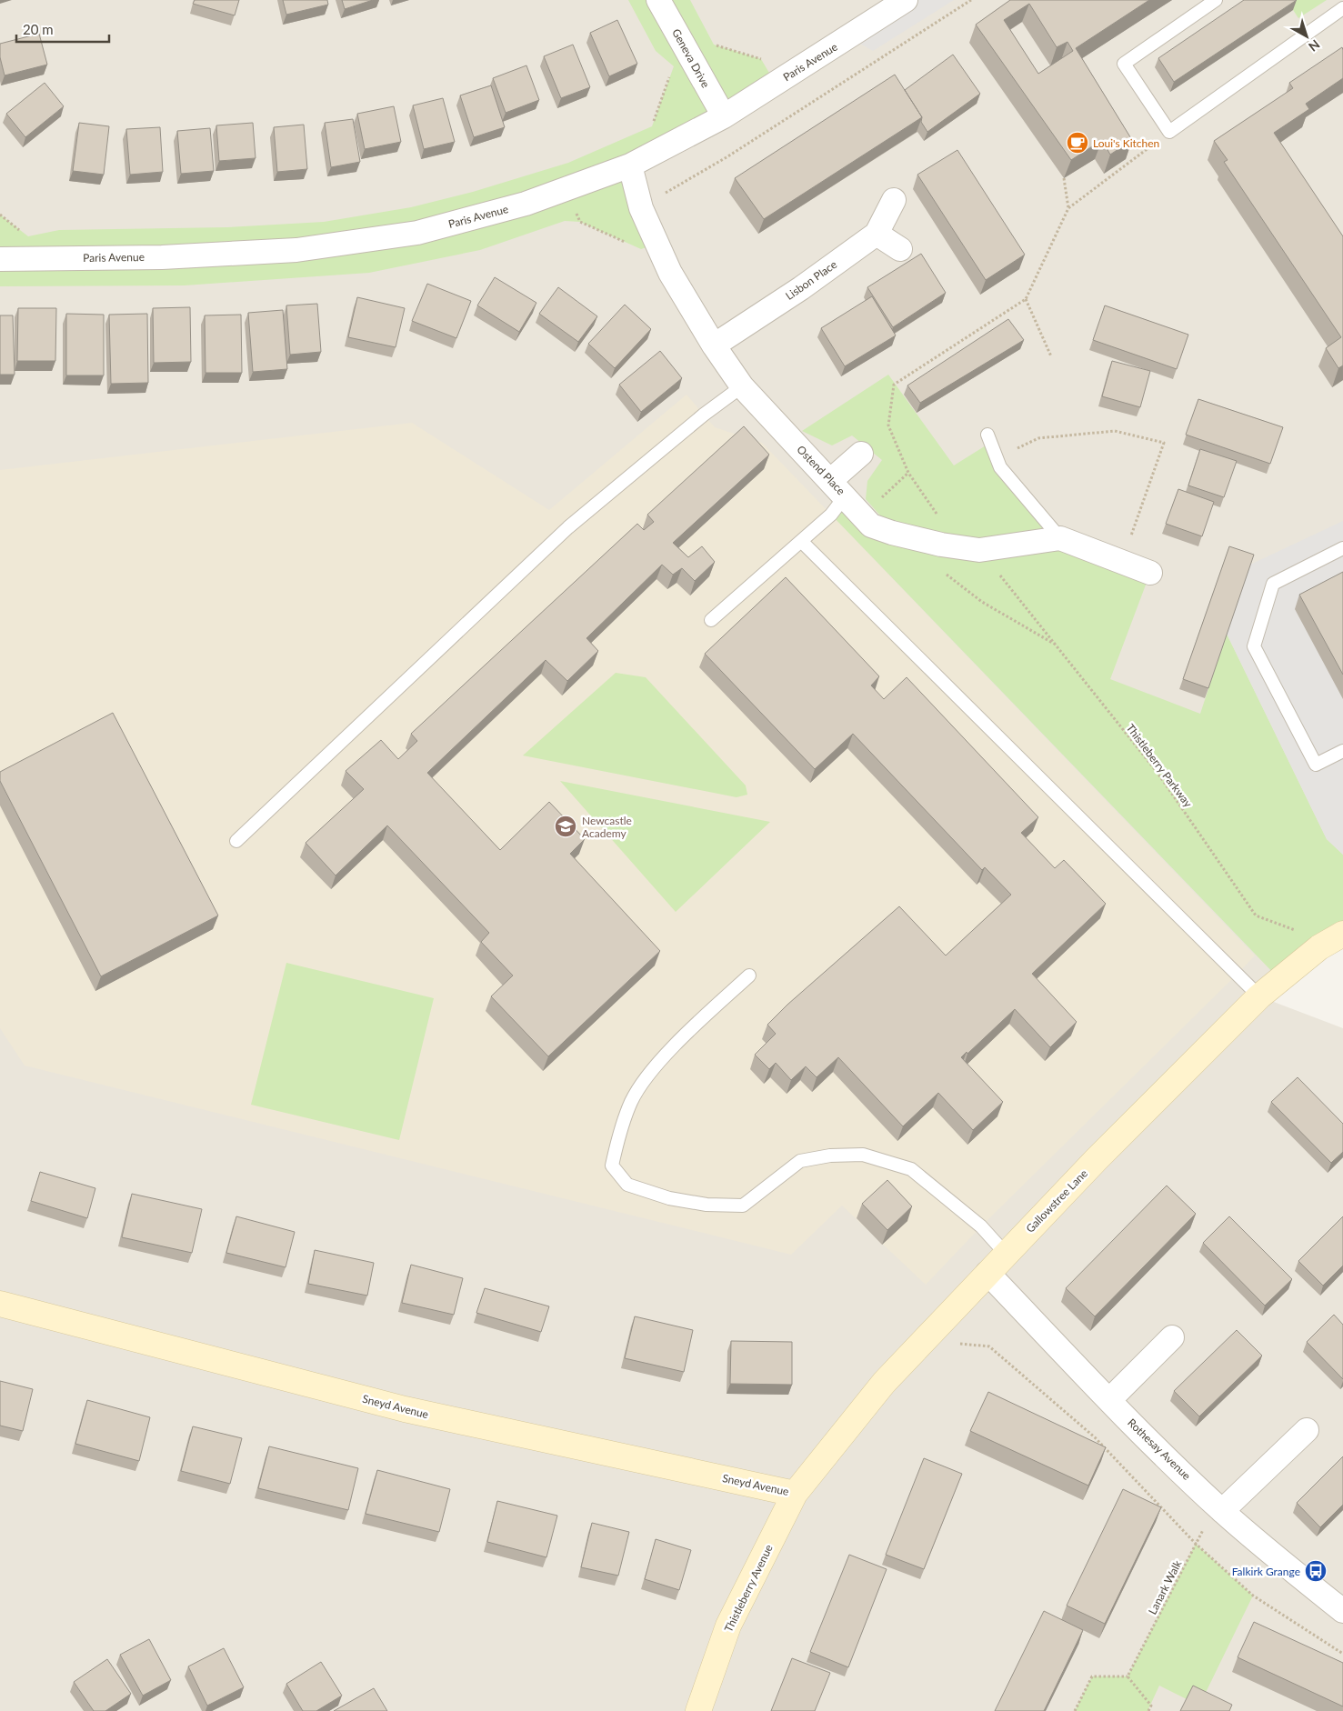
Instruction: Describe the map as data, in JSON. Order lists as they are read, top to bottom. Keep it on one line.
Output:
{"streets":{"street":["Geneva Drive","Paris Avenue","Lisbon Place","Ostend Place","Gallowstree Lane","Sneyd Avenue","Rothesay Avenue","Thistleberry Avenue"],"path":["Thistleberry Parkway","Lanark Walk"]},"crossings":[["Geneva Drive","Paris Avenue"],["Paris Avenue","Ostend Place"],["Lisbon Place","Ostend Place"],["Ostend Place","Thistleberry Parkway"],["Thistleberry Parkway","Gallowstree Lane"],["Gallowstree Lane","Sneyd Avenue"],["Gallowstree Lane","Rothesay Avenue"],["Gallowstree Lane","Thistleberry Avenue"],["Sneyd Avenue","Thistleberry Avenue"],["Rothesay Avenue","Lanark Walk"]],"places":{"cafe":["Loui's Kitchen"],"school or university":["Newcastle Academy"],"bus stop":["Falkirk Grange"]},"scale_bar":"20 m","north":"bottom right"}
